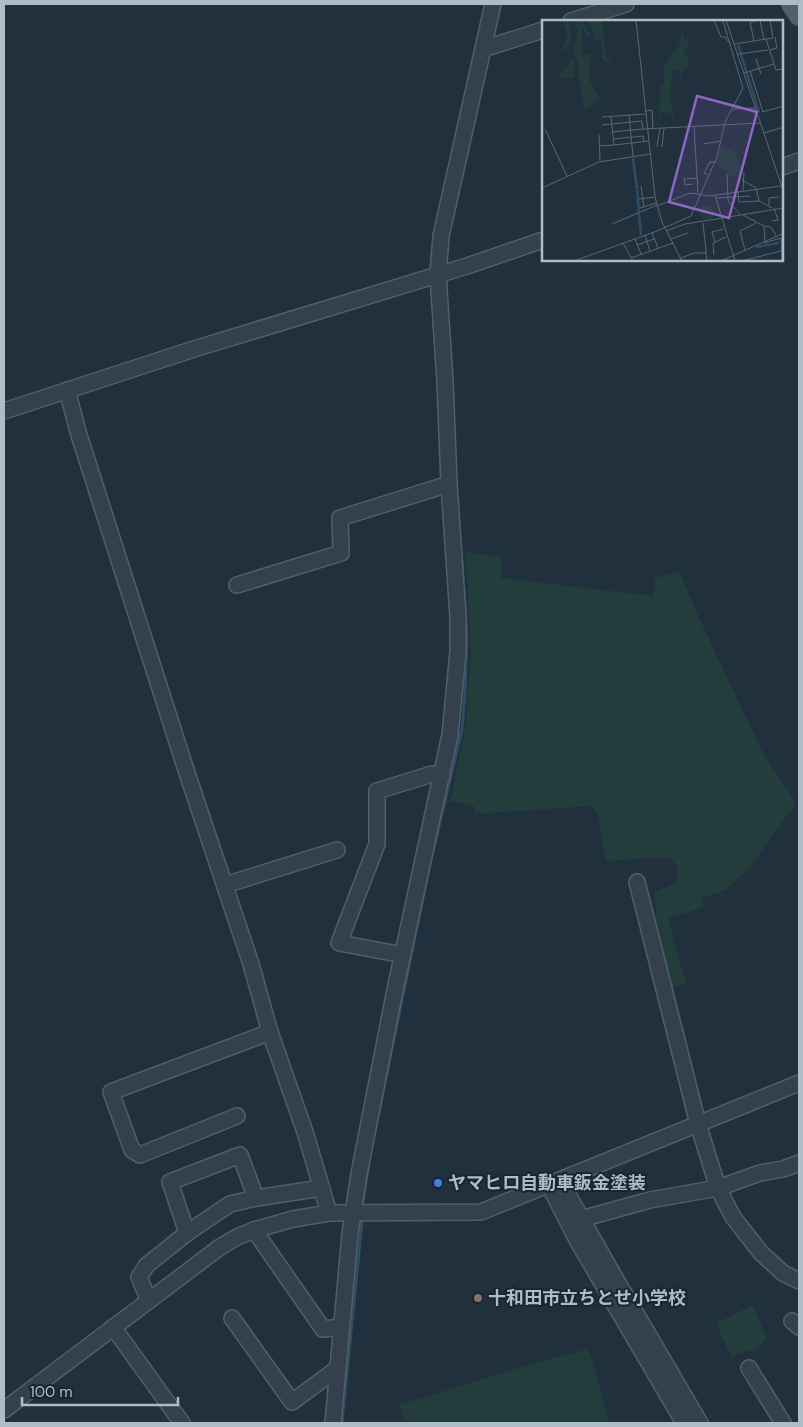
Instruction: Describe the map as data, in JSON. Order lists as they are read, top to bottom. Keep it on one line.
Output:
{"places":["ヤマヒロ自動車鈑金塗装","十和田市立ちとせ小学校"],"scale_bar":"100 m"}
